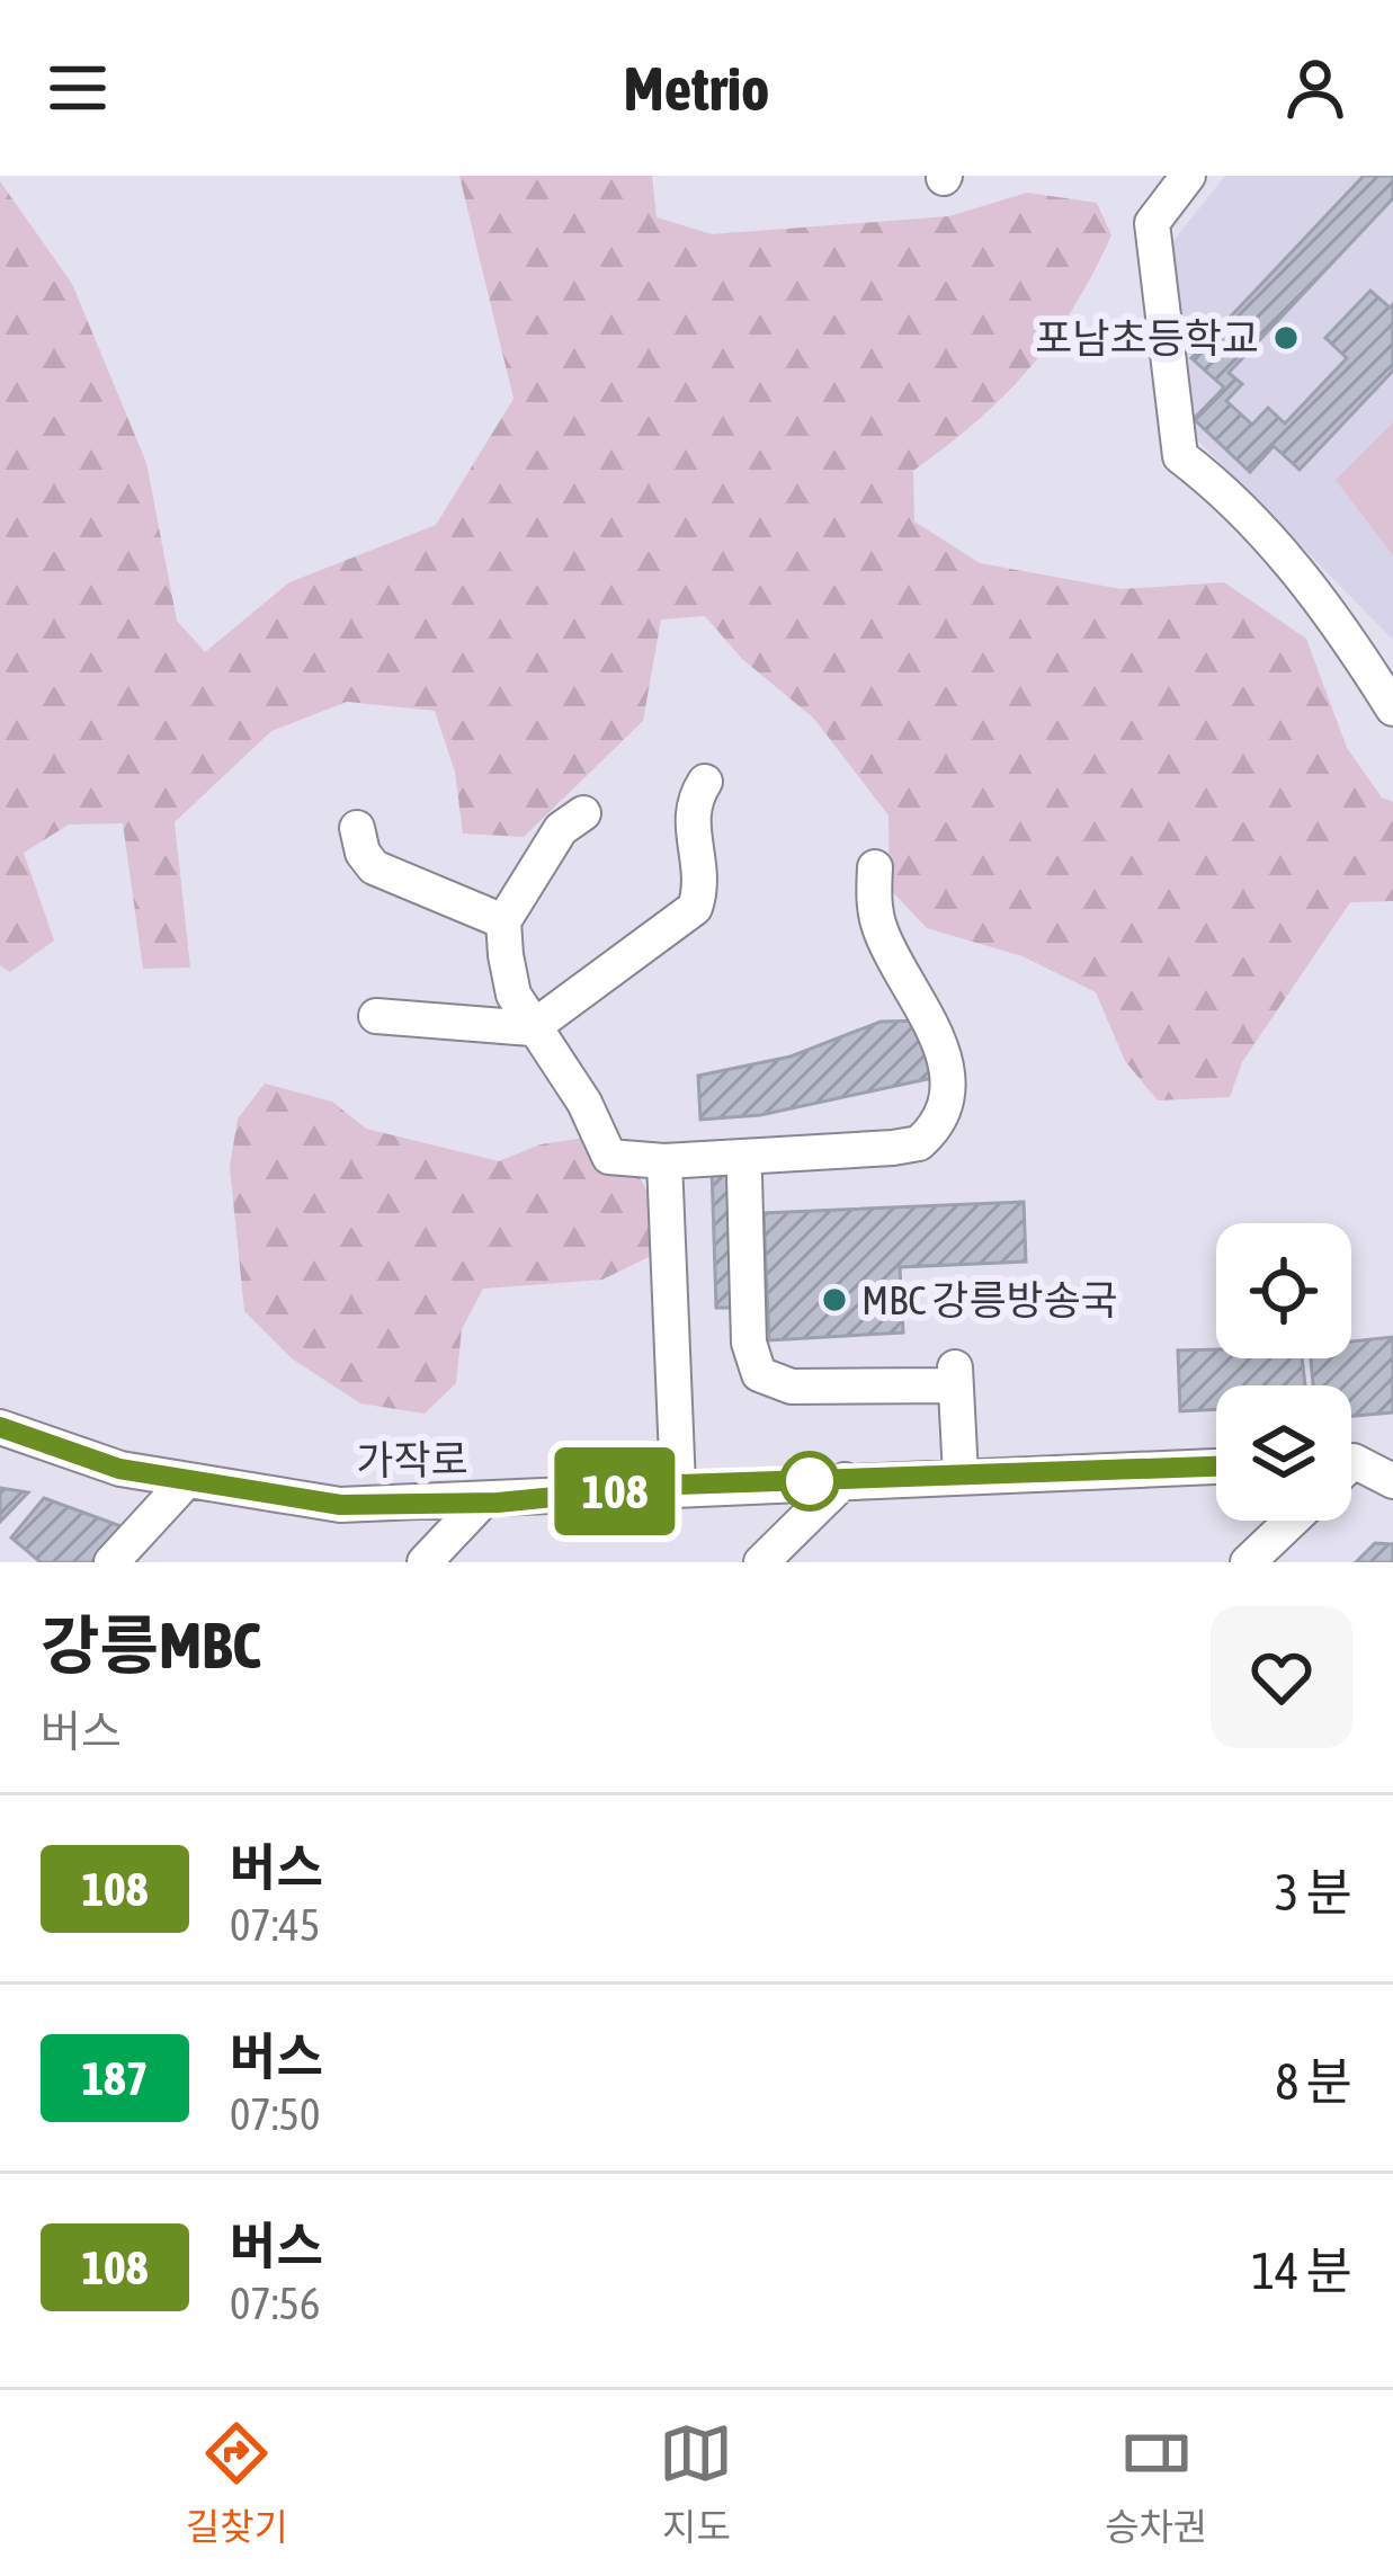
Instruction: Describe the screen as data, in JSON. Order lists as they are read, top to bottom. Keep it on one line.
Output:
{"streets":{"street":["가작로"]},"places":["포남초등학교","MBC 강릉방송국"],"lines":["bus line 108"],"page":{"header":"Metrio","on_map":"108","heading":["강릉MBC","버스"],"list":[{"mark":"108","name":"버스","note":"07:45","value":"3 분"},{"mark":"187","name":"버스","note":"07:50","value":"8 분"},{"mark":"108","name":"버스","note":"07:56","value":"14 분"}],"tabs":["길찾기","지도","승차권"]}}
